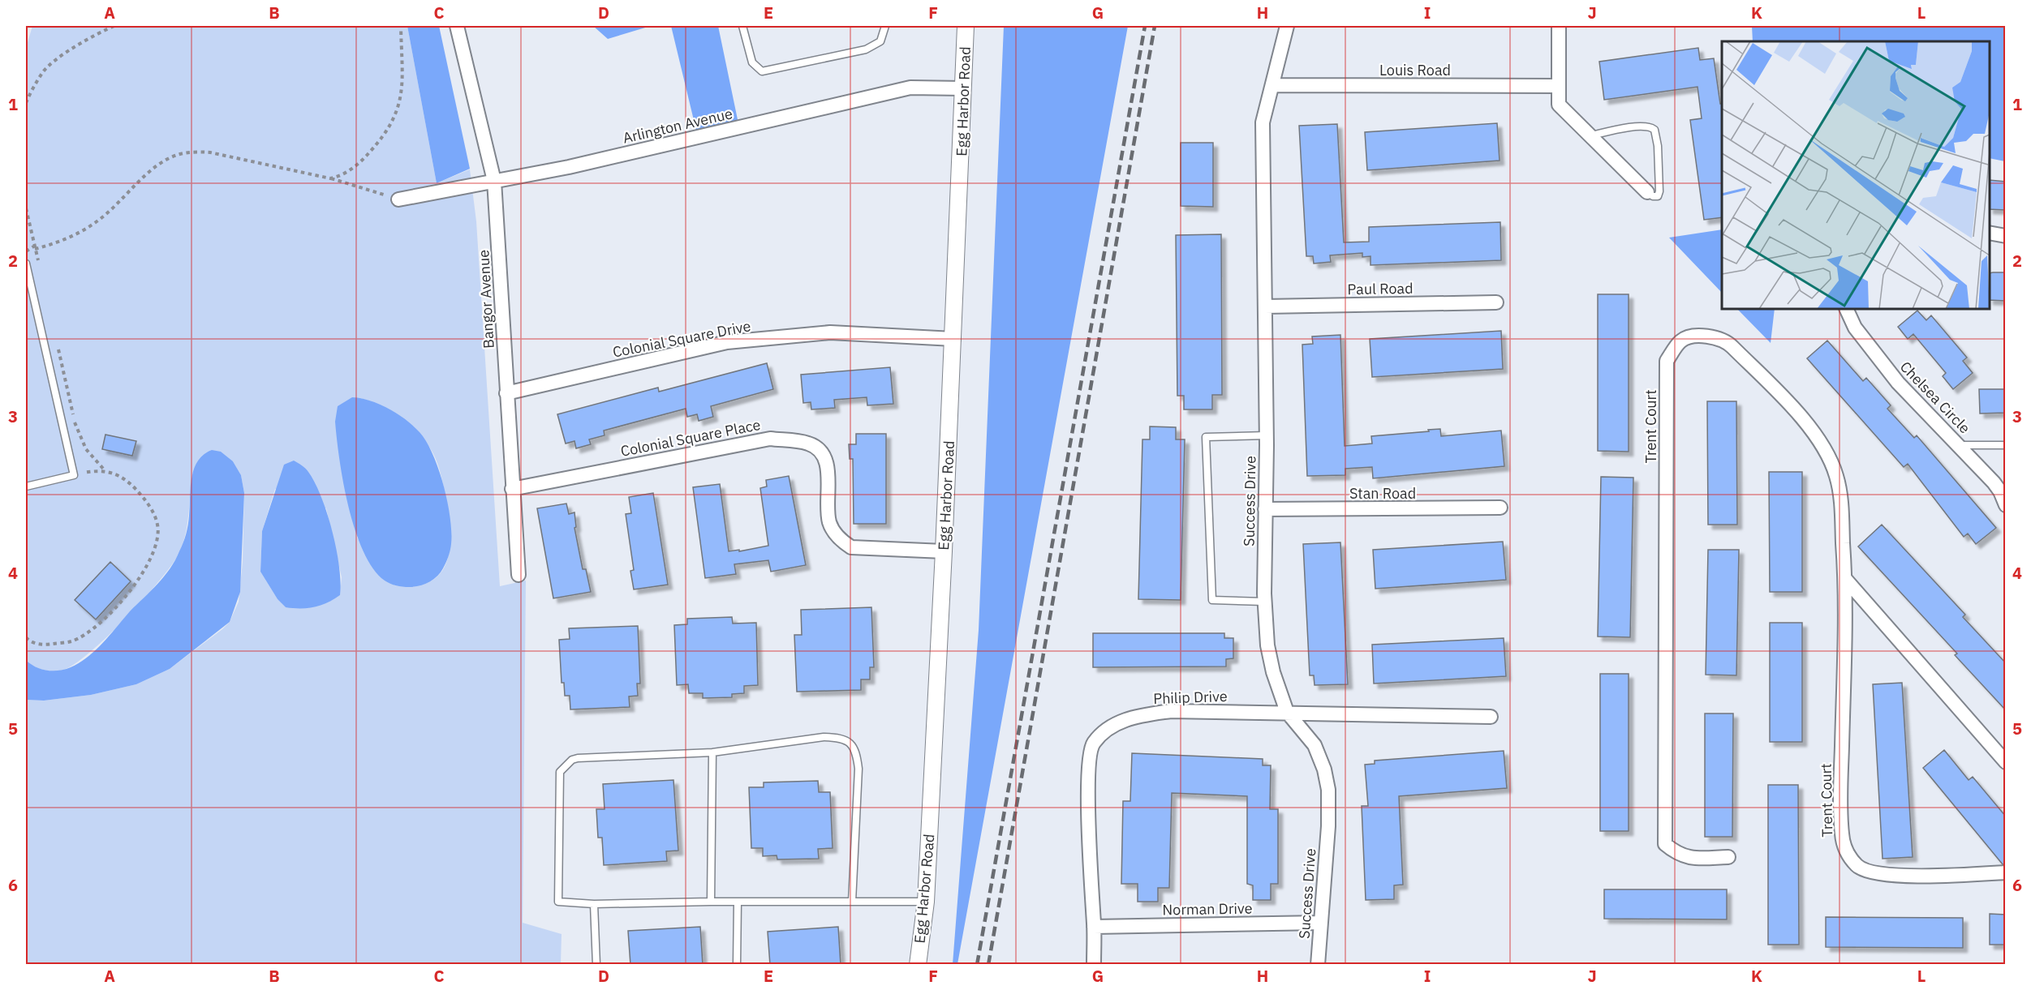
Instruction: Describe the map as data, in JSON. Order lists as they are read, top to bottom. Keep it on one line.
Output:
{"streets":{"street":["Louis Road","Egg Harbor Road","Arlington Avenue","Paul Road","Bangor Avenue","Colonial Square Drive","Chelsea Circle","Trent Court","Colonial Square Place","Stan Road","Success Drive","Philip Drive","Norman Drive"]},"crossings":[["Louis Road","Success Drive"],["Egg Harbor Road","Arlington Avenue"],["Egg Harbor Road","Colonial Square Drive"],["Egg Harbor Road","Colonial Square Place"],["Arlington Avenue","Bangor Avenue"],["Paul Road","Success Drive"],["Bangor Avenue","Colonial Square Drive"],["Bangor Avenue","Colonial Square Place"],["Stan Road","Success Drive"],["Success Drive","Philip Drive"],["Success Drive","Norman Drive"],["Philip Drive","Norman Drive"]],"grid":{"columns":["A","B","C","D","E","F","G","H","I","J","K","L"],"rows":["1","2","3","4","5","6"]}}
